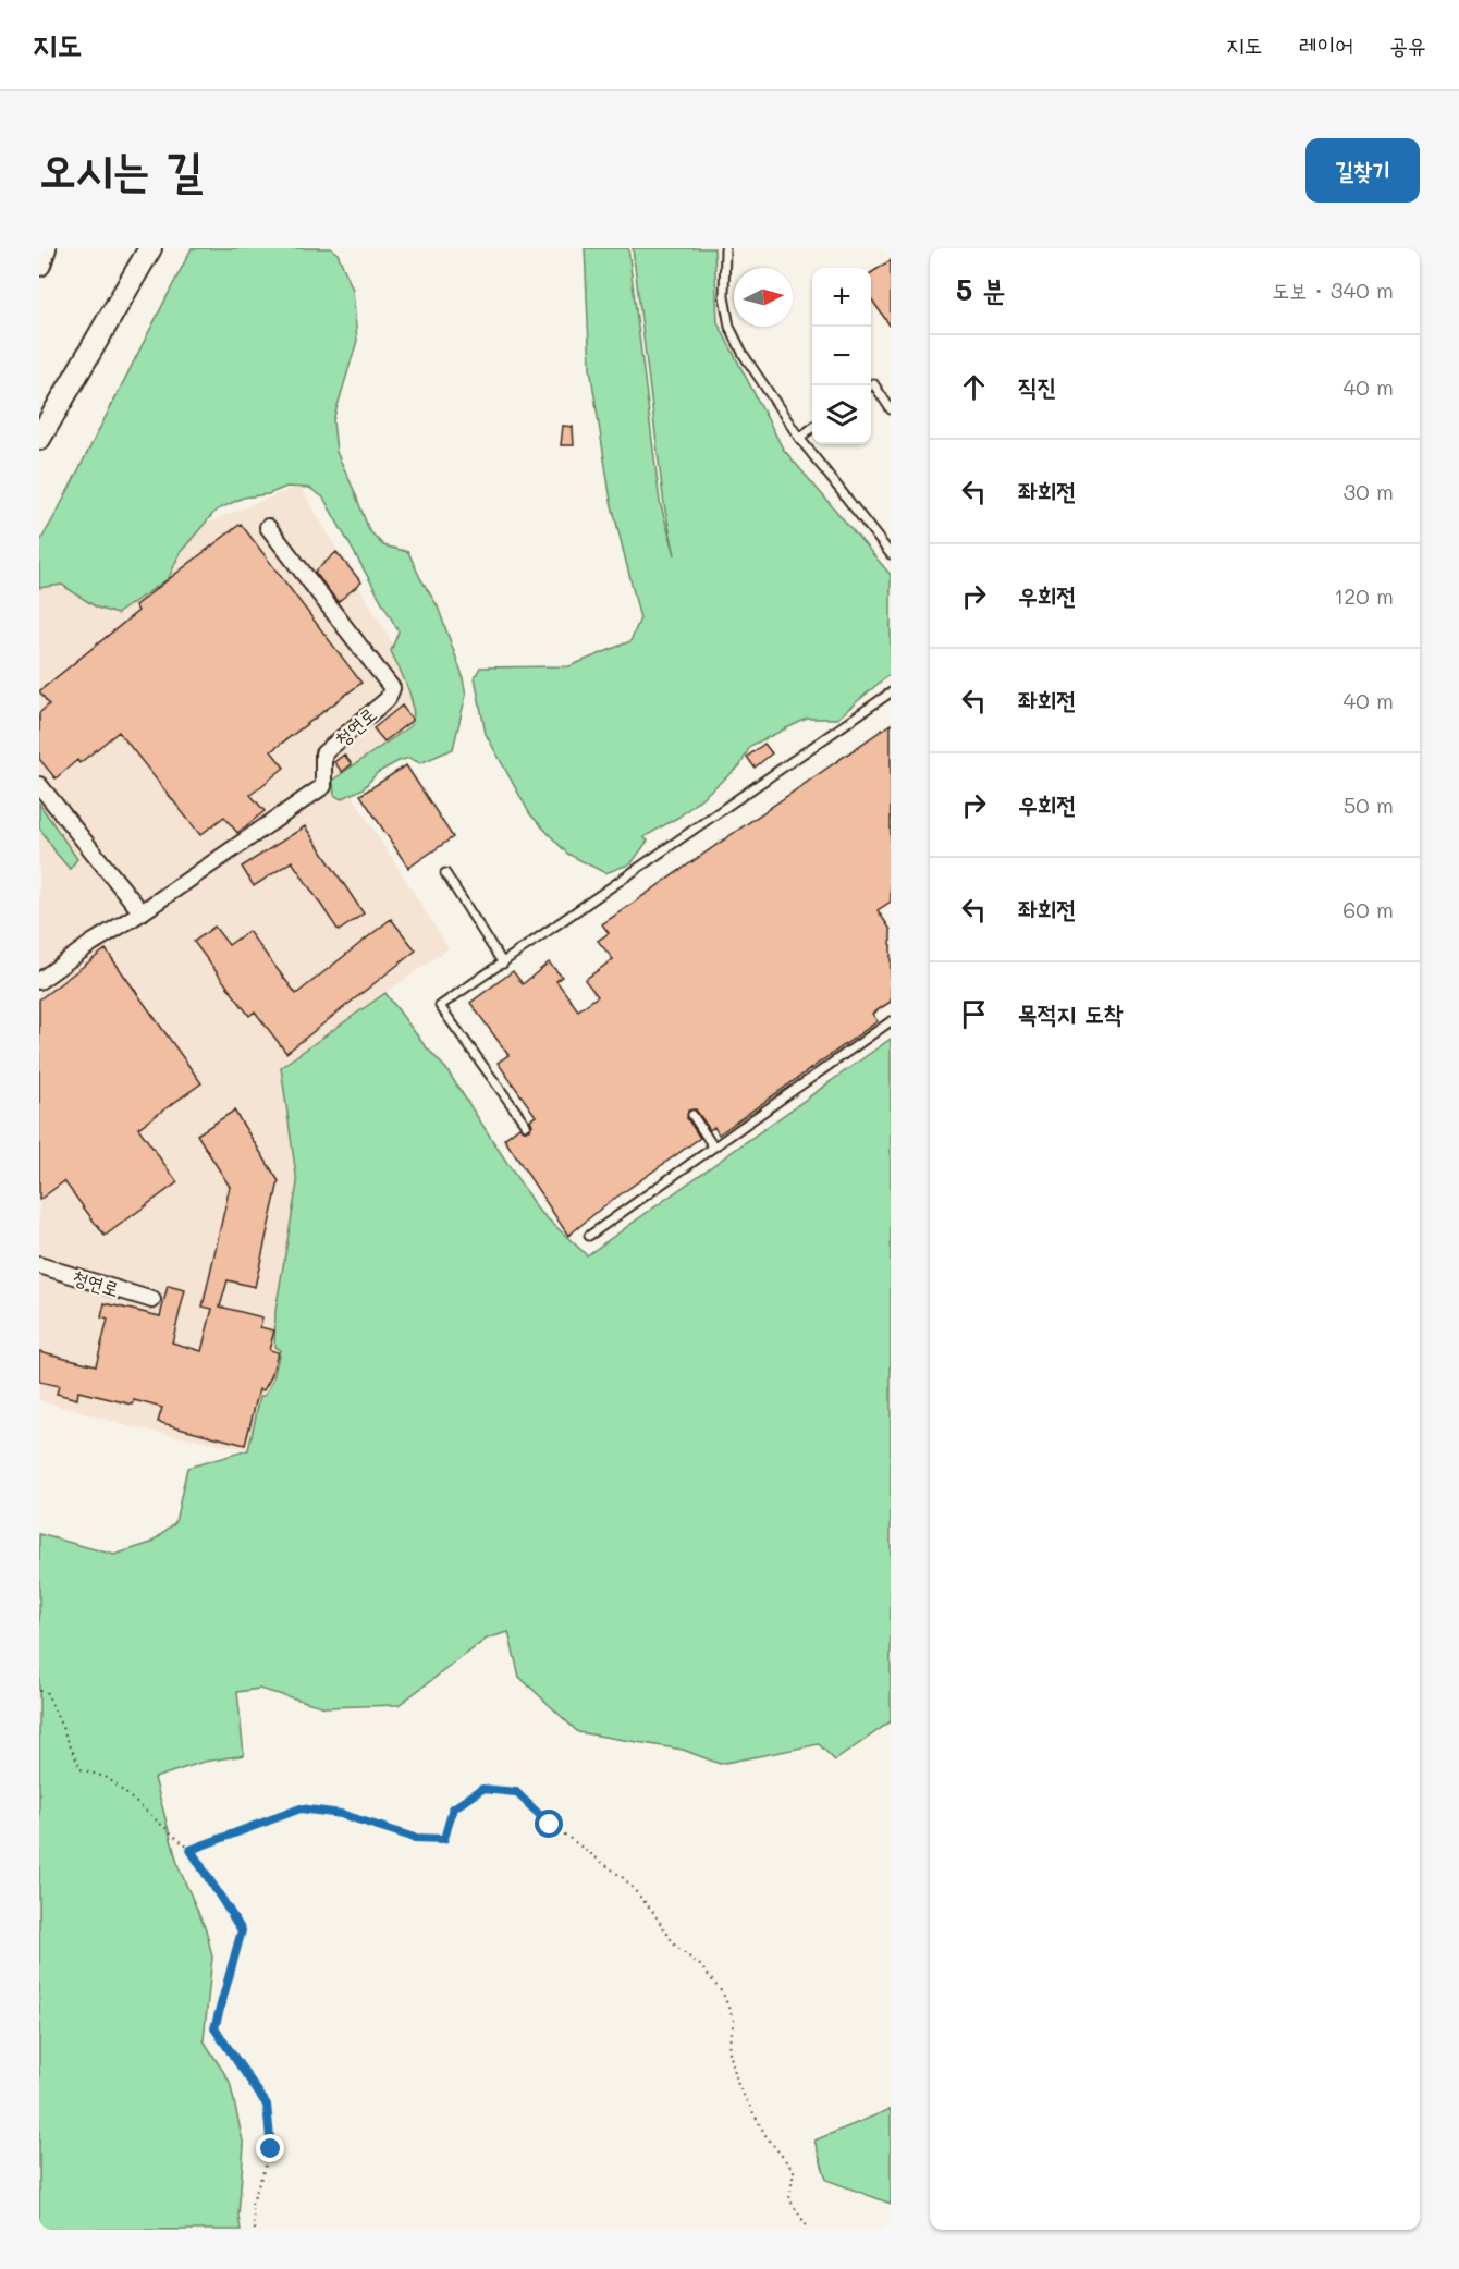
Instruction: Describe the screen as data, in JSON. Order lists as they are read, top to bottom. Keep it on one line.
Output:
{"streets":{"street":["청연로"]},"north":"right","page":{"header":"지도","nav":["지도","레이어","공유"],"title":"오시는 길","buttons":"길찾기","heading":["5 분","도보 · 340 m"],"map_buttons":["+","−"],"list":[["직진","40 m"],["좌회전","30 m"],["우회전","120 m"],["좌회전","40 m"],["우회전","50 m"],["좌회전","60 m"],"목적지 도착"]}}
